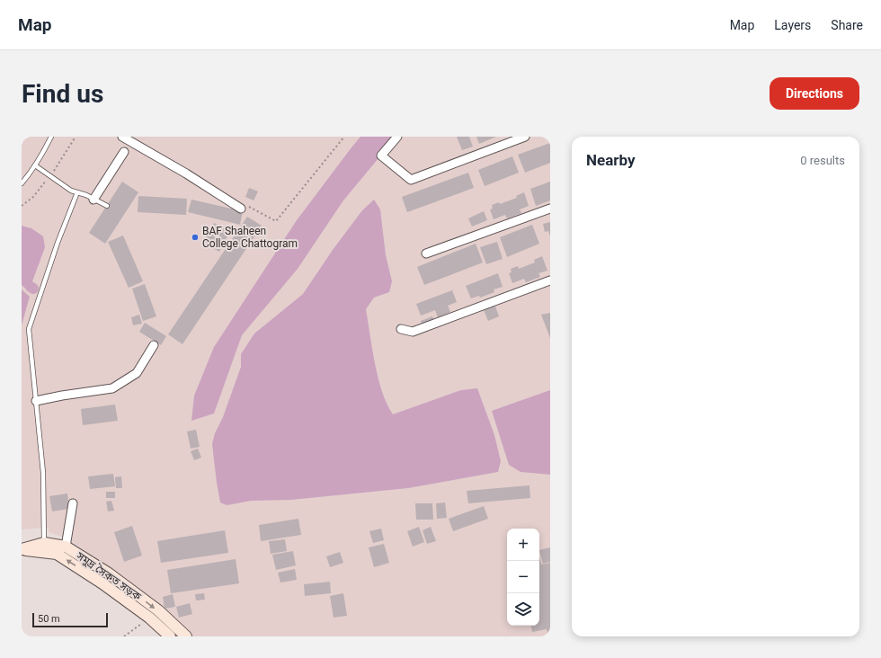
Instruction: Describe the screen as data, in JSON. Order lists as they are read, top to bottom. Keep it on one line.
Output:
{"streets":{"main road":["সমুদ্র সৈকত সড়ক"]},"places":["BAF Shaheen College Chattogram"],"scale_bar":"50 m","page":{"header":"Map","nav":["Map","Layers","Share"],"buttons":"Directions","title":"Find us","heading":["Nearby","0 results"],"map_buttons":["+","−"],"scale":"50 m"}}
